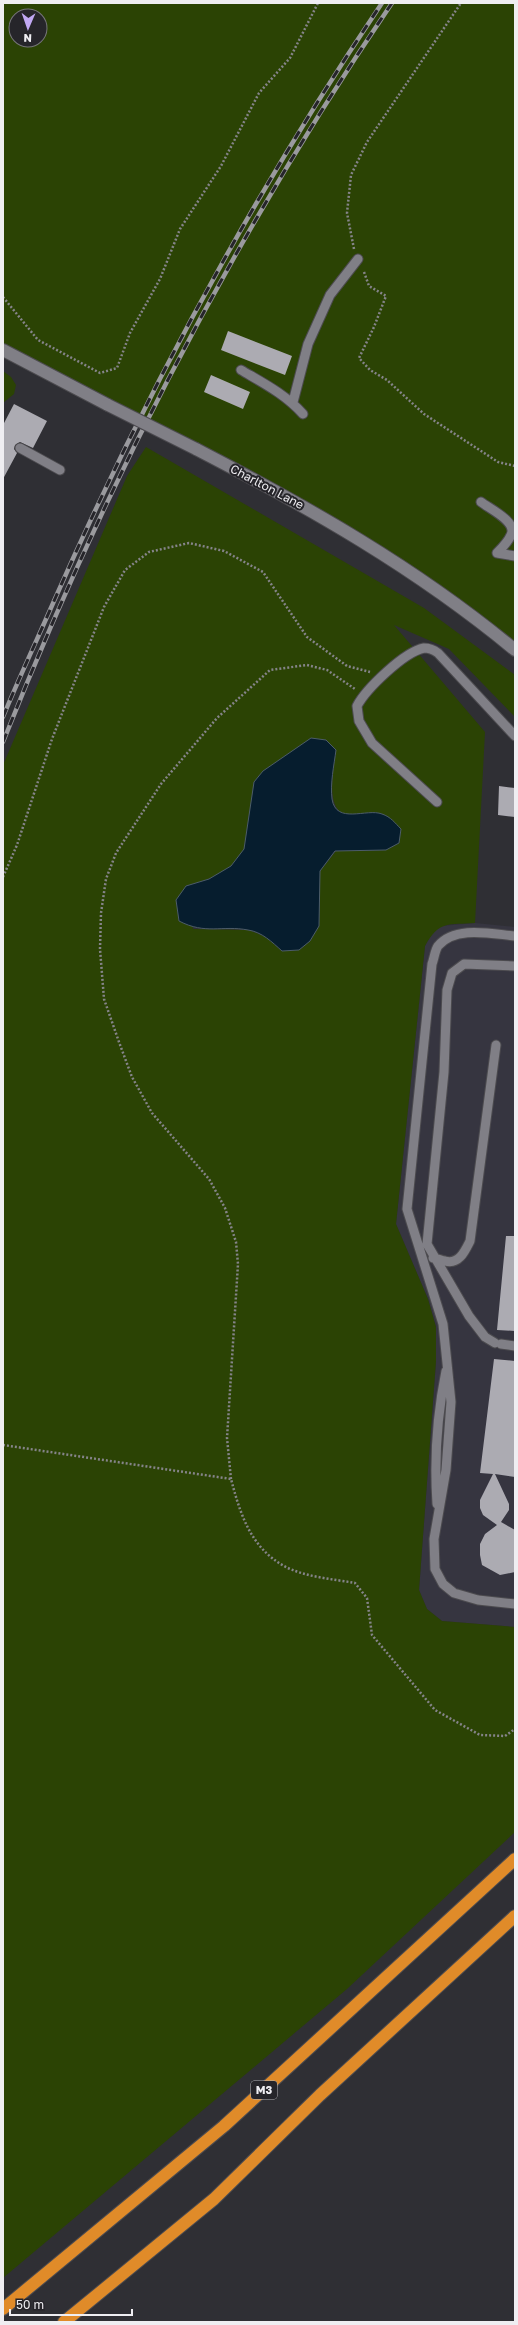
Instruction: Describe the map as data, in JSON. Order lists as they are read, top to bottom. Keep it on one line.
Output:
{"streets":{"highway":["M3"],"street":["Charlton Lane"]},"scale_bar":"50 m","north":"bottom"}
